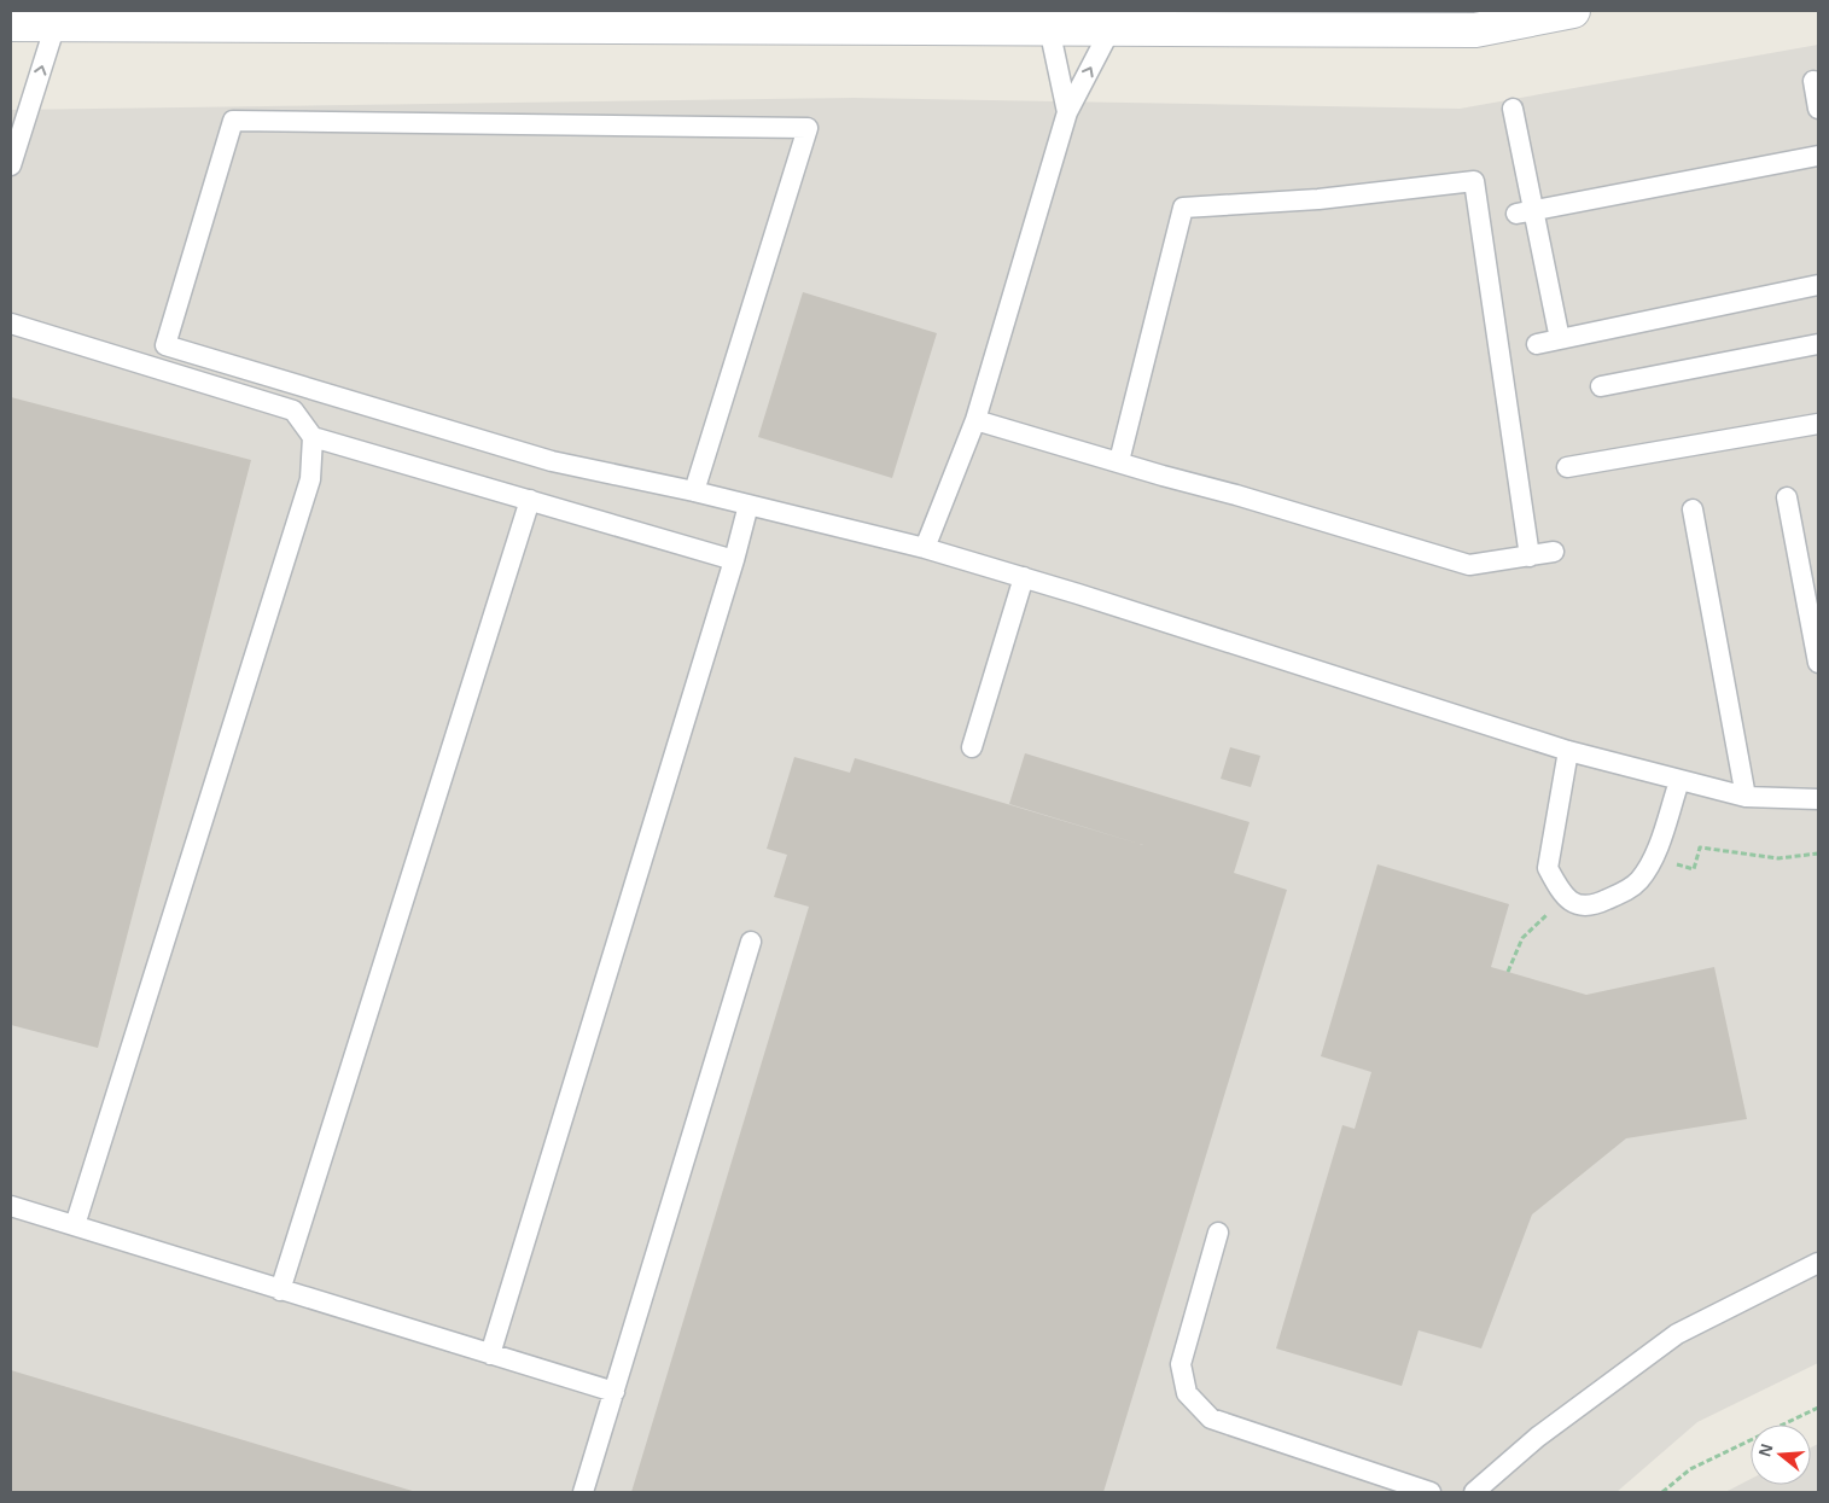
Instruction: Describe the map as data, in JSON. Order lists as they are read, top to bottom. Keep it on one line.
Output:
{"north":"left"}
